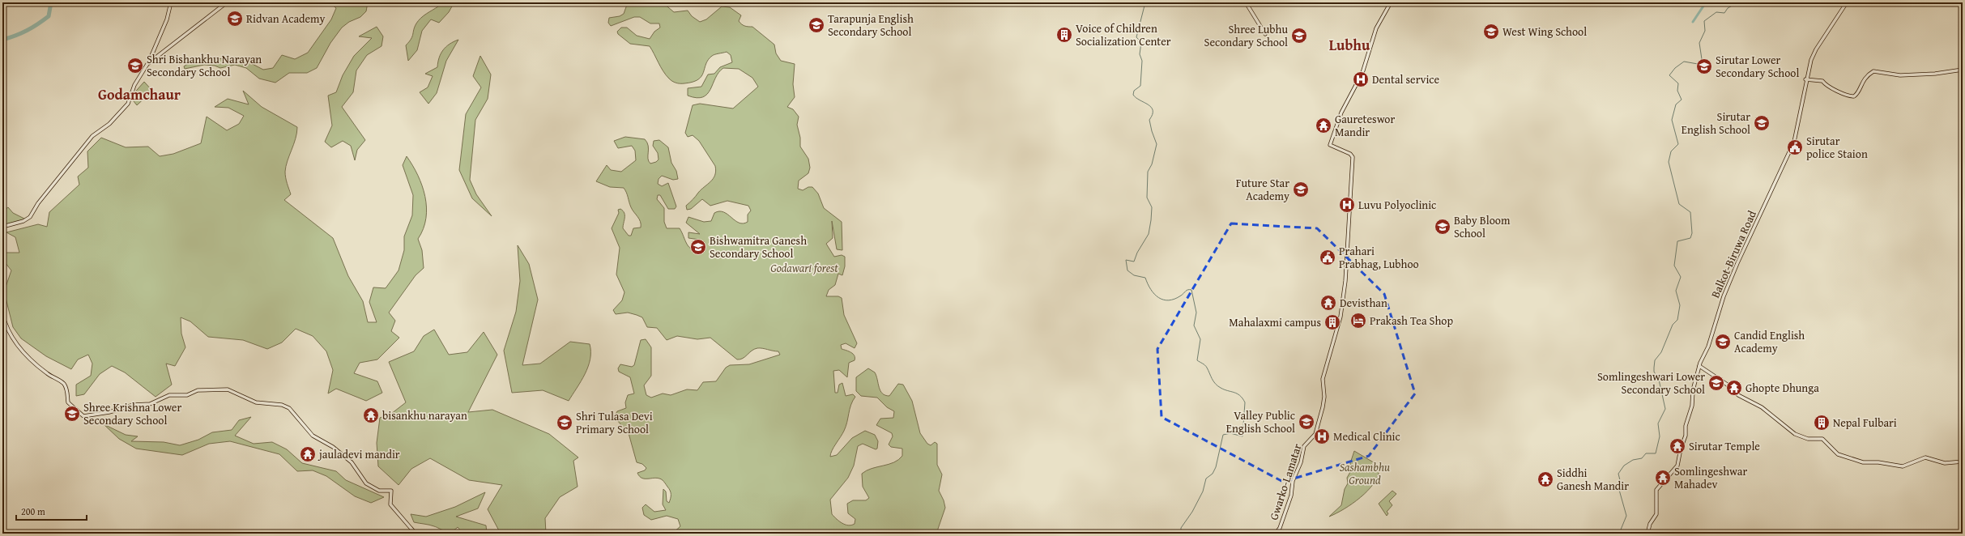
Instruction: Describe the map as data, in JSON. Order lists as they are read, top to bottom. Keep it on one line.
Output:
{"streets":{"street":["Balkot-Biruwa Road","Gwarko-Lamatar"]},"districts":["Lubhu","Godamchaur"],"parks":["Godawari forest","Sashambhu Ground"],"places":{"school or university":["Ridvan Academy","Tarapunja English Secondary School","West Wing School","Shree Lubhu Secondary School","Shri Bishankhu Narayan Secondary School","Sirutar Lower Secondary School","Sirutar English School","Future Star Academy","Baby Bloom School","Bishwamitra Ganesh Secondary School","Candid English Academy","Somlingeshwari Lower Secondary School","Shree Krishna Lower Secondary School","Valley Public English School","Shri Tulasa Devi Primary School"],"building":["Voice of Children Socialization Center","Mahalaxmi campus","Nepal Fulbari"],"hospital":["Dental service","Luvu Polyoclinic","Medical Clinic"],"temple":["Gaureteswor Mandir","Devisthan","Ghopte Dhunga","bisankhu narayan","Sirutar Temple","jauladevi mandir","Somlingeshwar Mahadev","Siddhi Ganesh Mandir"],"public building":["Sirutar police Staion","Prahari Prabhag, Lubhoo"],"hotel":["Prakash Tea Shop"]},"scale_bar":"200 m"}
